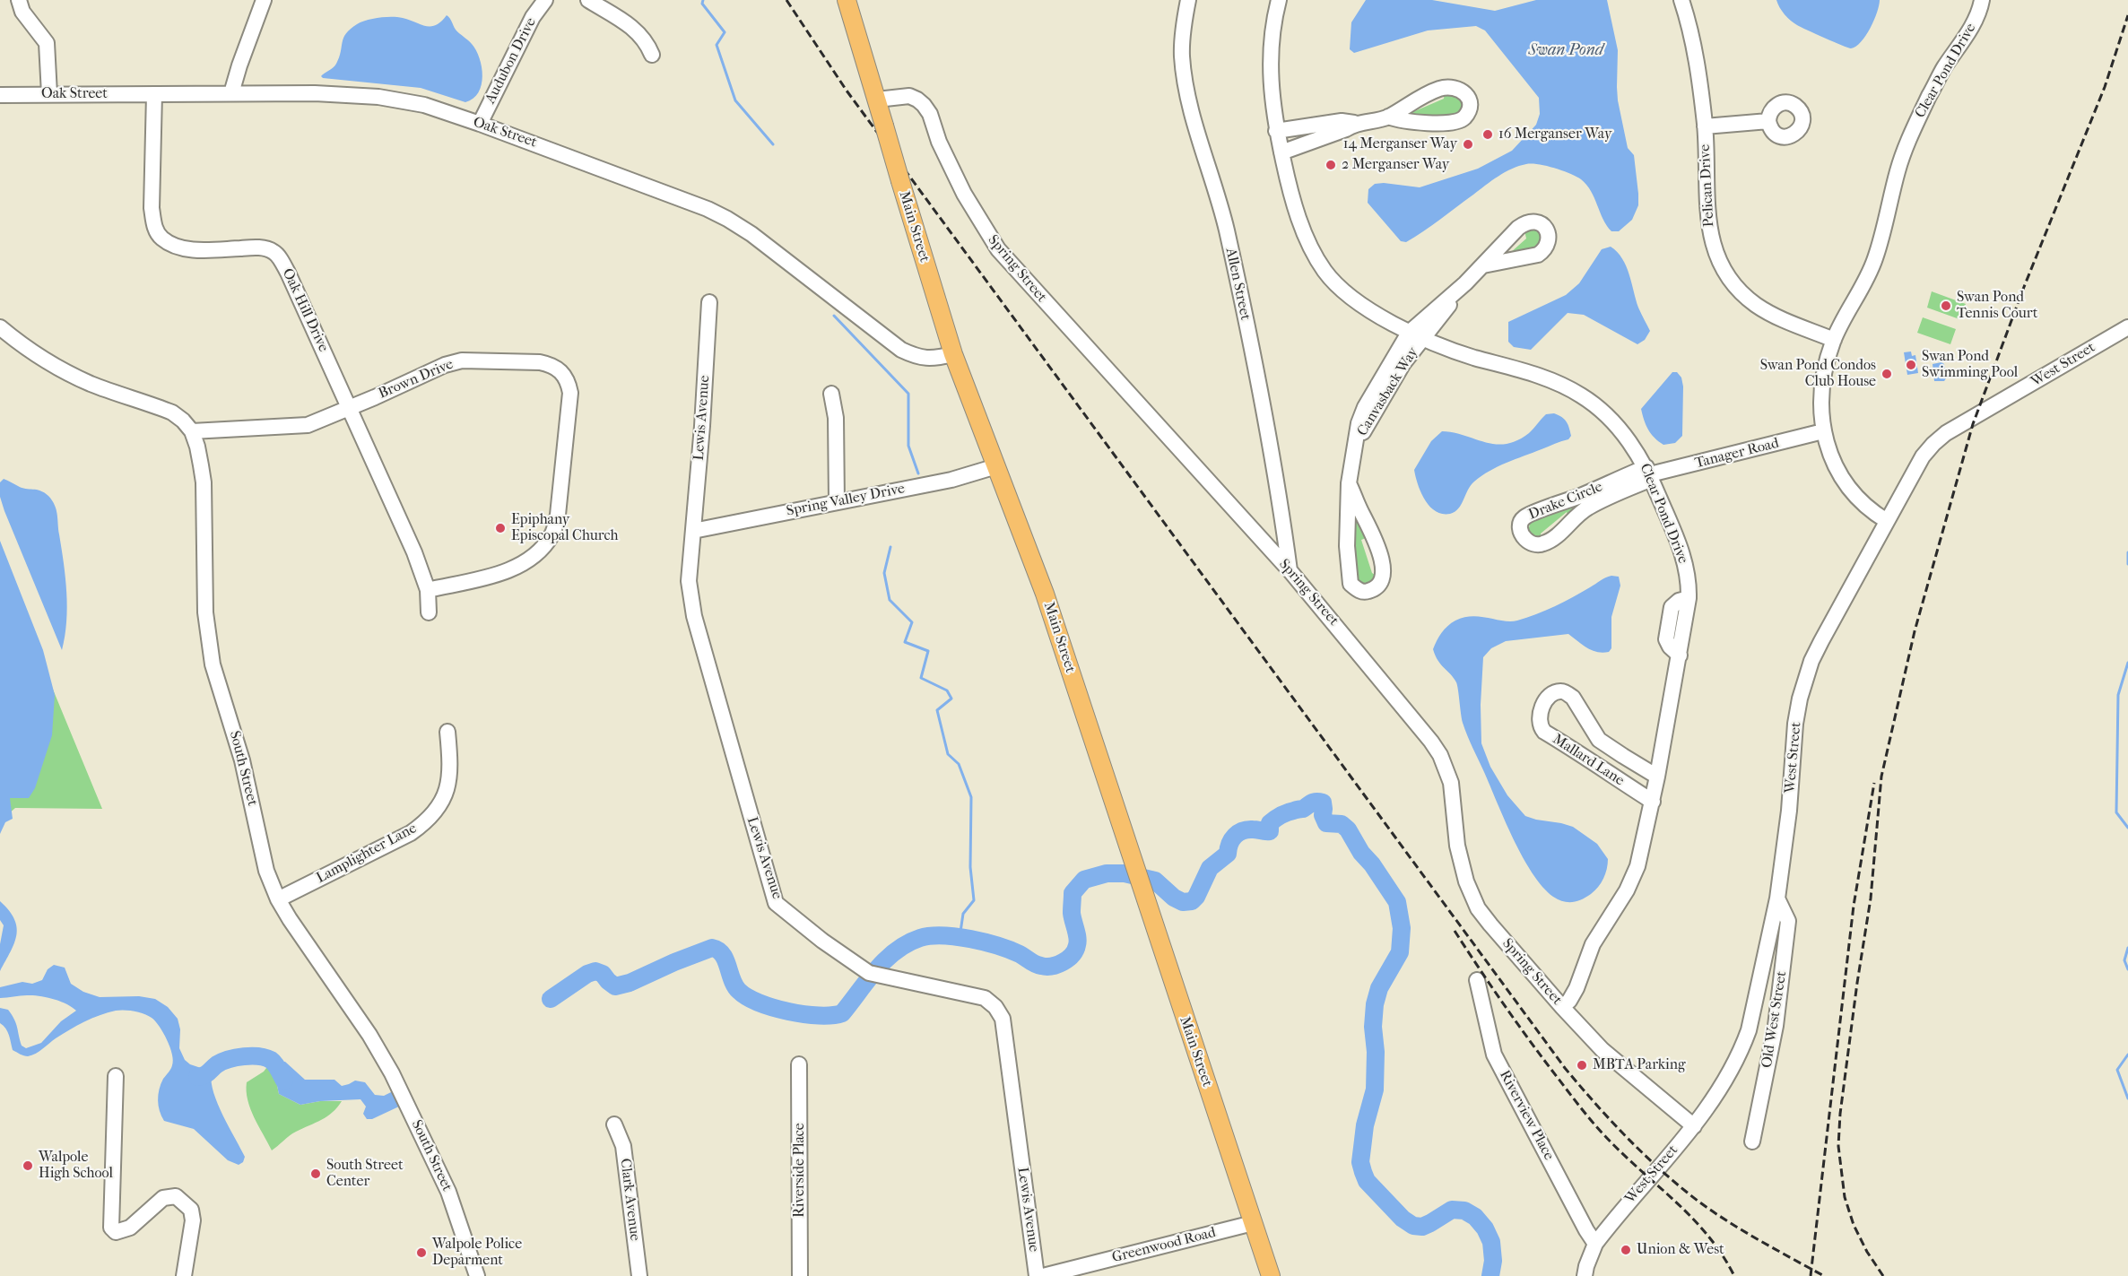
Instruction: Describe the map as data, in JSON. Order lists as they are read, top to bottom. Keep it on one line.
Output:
{"streets":{"main road":["Main Street"],"street":["Audubon Drive","Clear Pond Drive","Oak Street","Pelican Drive","Spring Street","Allen Street","Oak Hill Drive","West Street","Brown Drive","Canvasback Way","Lewis Avenue","Tanager Road","Spring Valley Drive","Drake Circle","Mallard Lane","South Street","Lamplighter Lane","Old West Street","Riverview Place","Riverside Place","Clark Avenue","Greenwood Road"]},"crossings":[["Audubon Drive","Oak Street"],["Clear Pond Drive","Pelican Drive"],["Clear Pond Drive","Spring Street"],["Clear Pond Drive","West Street"],["Clear Pond Drive","Canvasback Way"],["Clear Pond Drive","Tanager Road"],["Clear Pond Drive","Drake Circle"],["Clear Pond Drive","Mallard Lane"],["Oak Street","Main Street"],["Oak Street","Oak Hill Drive"],["Main Street","Spring Street"],["Main Street","Spring Valley Drive"],["Main Street","Greenwood Road"],["Spring Street","Allen Street"],["Spring Street","West Street"],["Oak Hill Drive","Brown Drive"],["West Street","Old West Street"],["West Street","Riverview Place"],["Brown Drive","South Street"],["Lewis Avenue","Spring Valley Drive"],["Tanager Road","Drake Circle"],["South Street","Lamplighter Lane"]],"water":["Swan Pond"],"places":["16 Merganser Way","14 Merganser Way","2 Merganser Way","Swan Pond Tennis Court","Swan Pond Swimming Pool","Swan Pond Condos Club House","Epiphany Episcopal Church","MBTA Parking","Walpole High School","South Street Center","Union & West","Walpole Police Deparment"]}
